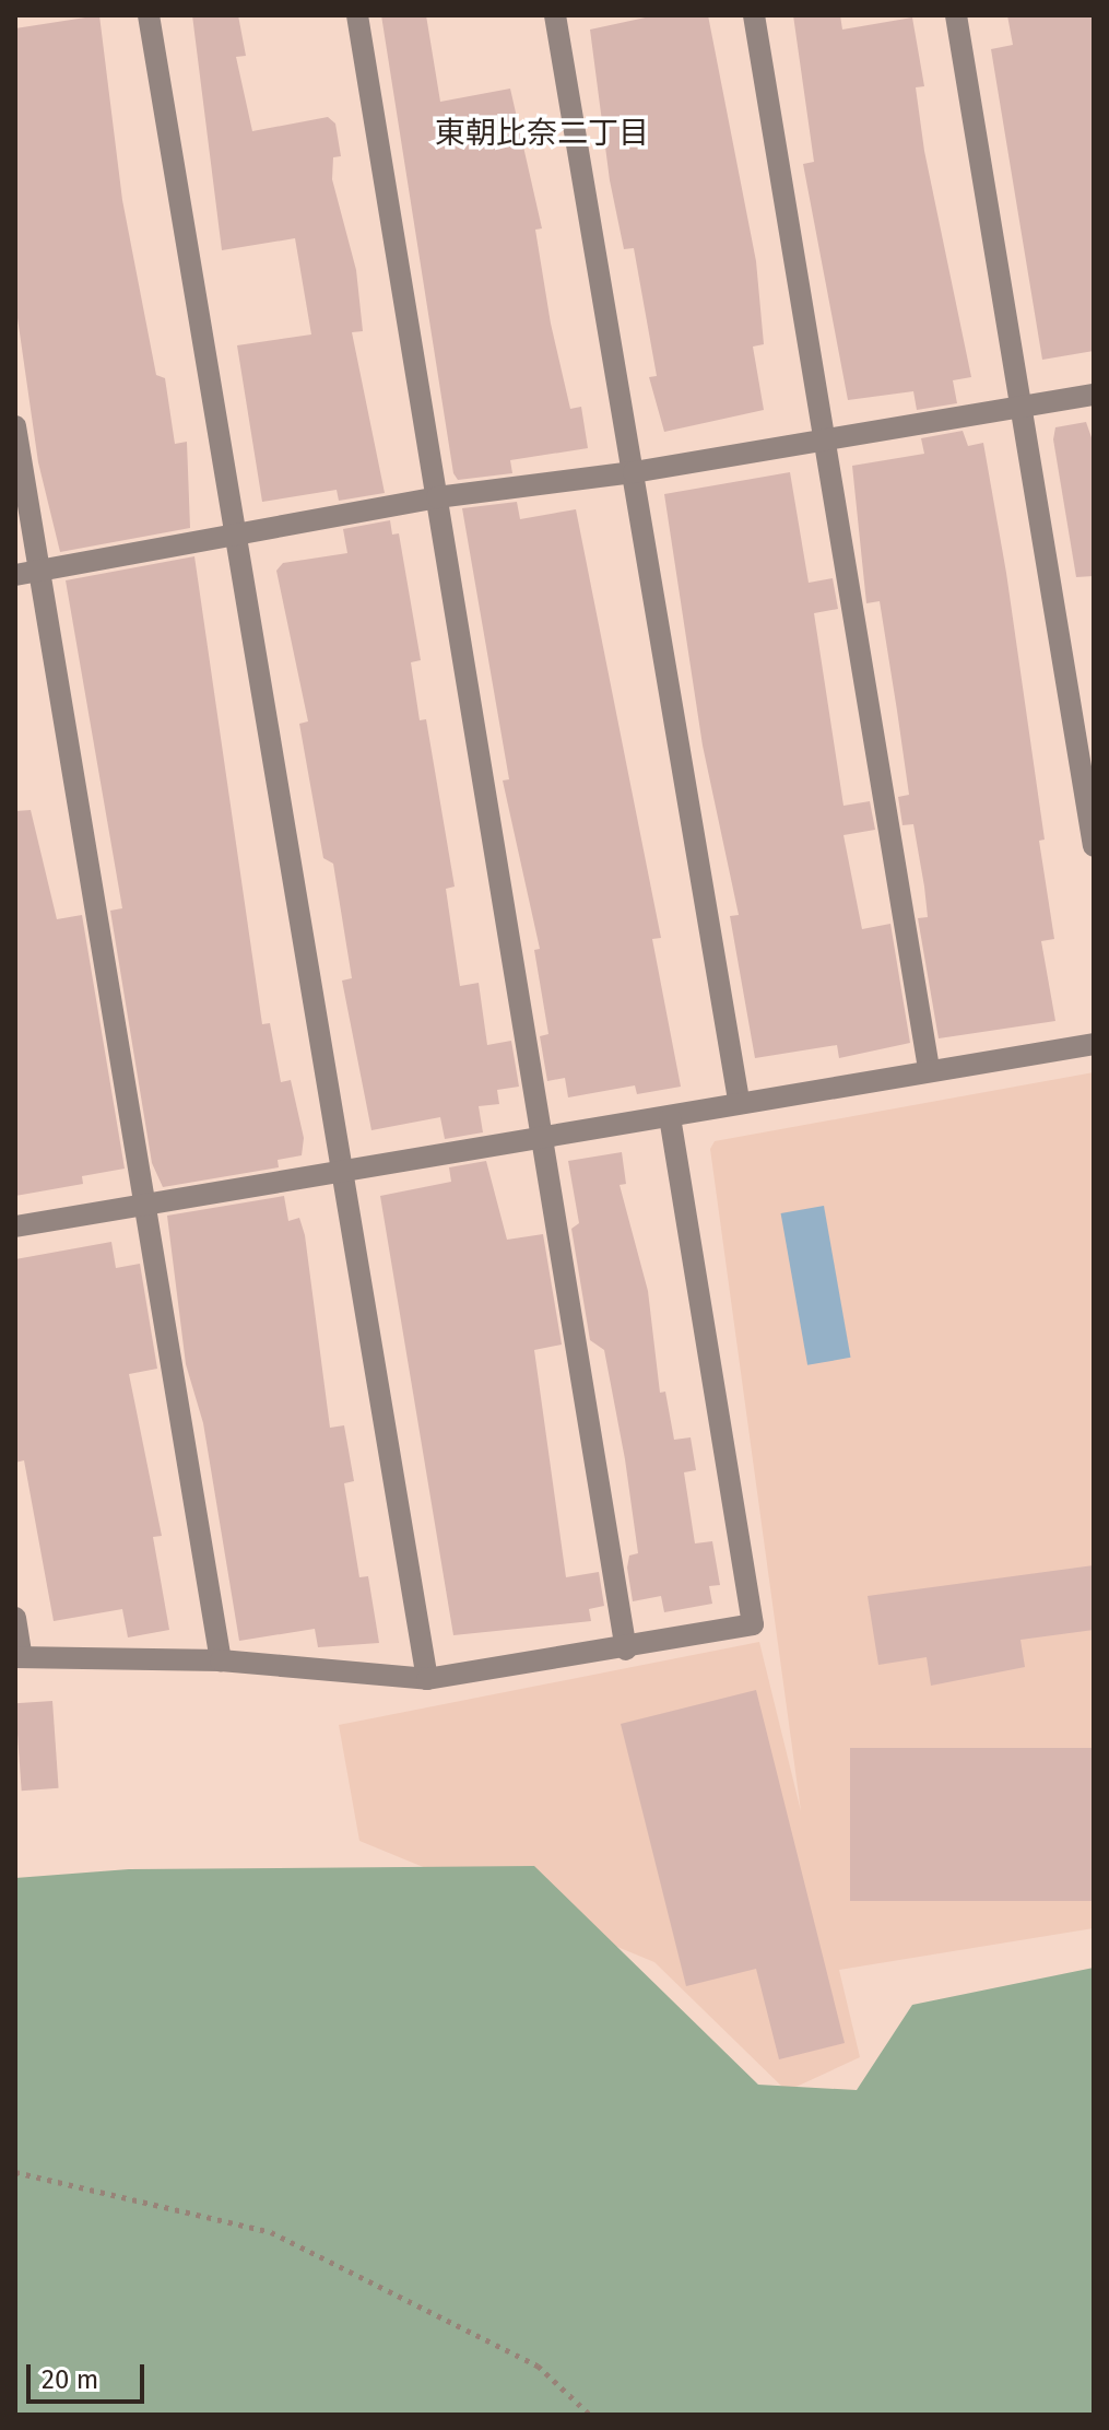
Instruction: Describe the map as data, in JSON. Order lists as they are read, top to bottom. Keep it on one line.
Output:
{"districts":["東朝比奈二丁目"],"scale_bar":"20 m"}
